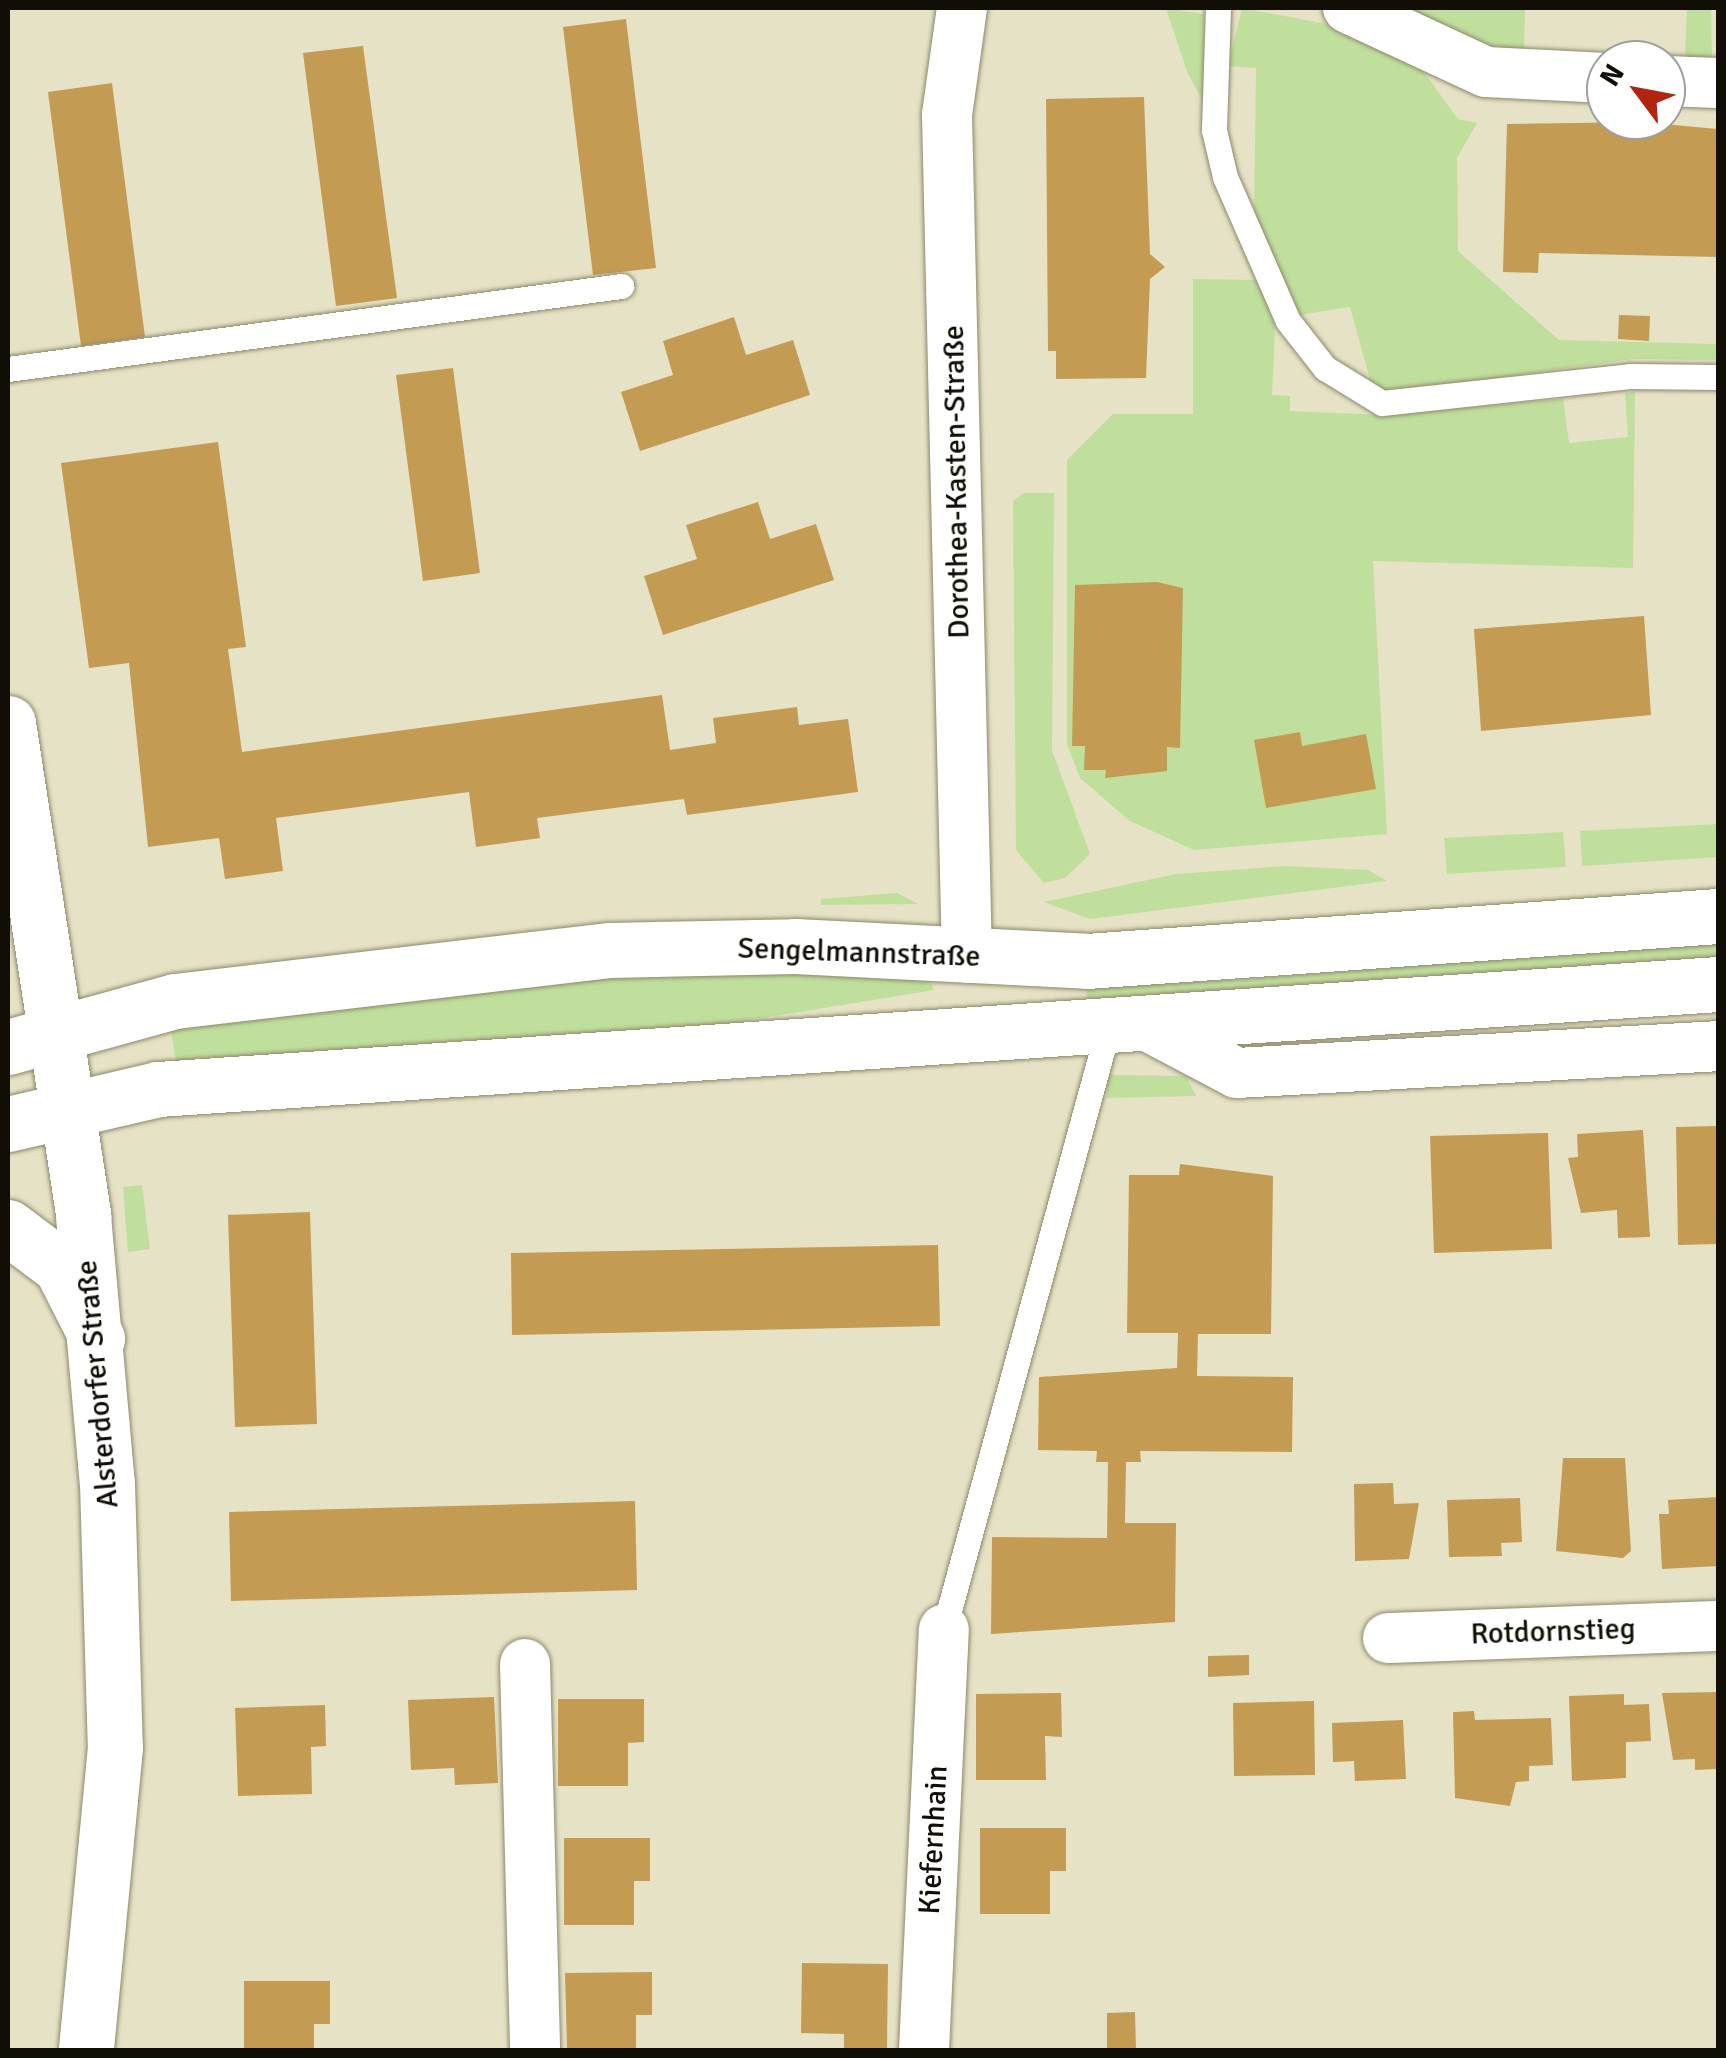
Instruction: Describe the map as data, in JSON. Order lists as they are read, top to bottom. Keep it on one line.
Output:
{"streets":{"main road":["Sengelmannstraße","Alsterdorfer Straße"],"street":["Dorothea-Kasten-Straße","Rotdornstieg","Kiefernhain"]},"crossings":[["Dorothea-Kasten-Straße","Sengelmannstraße"],["Sengelmannstraße","Alsterdorfer Straße"]],"north":"top left"}
